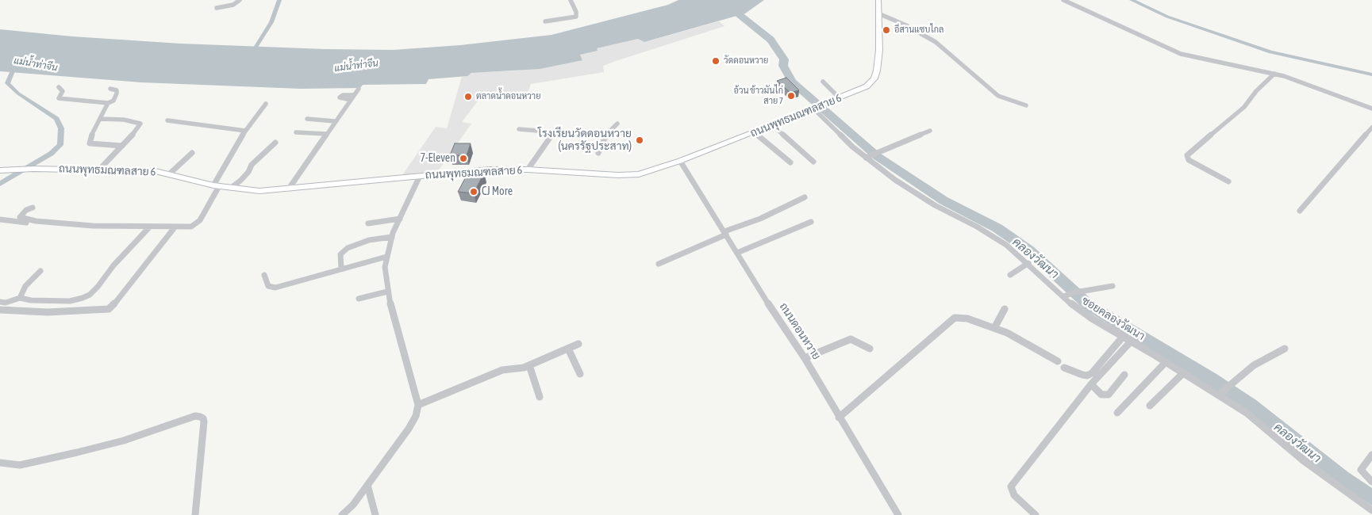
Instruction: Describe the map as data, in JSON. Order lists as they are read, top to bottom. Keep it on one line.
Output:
{"streets":{"main road":["ถนนพุทธมณฑลสาย 6"],"street":["ซอยคลองวัฒนา","ถนนดอนหวาย"]},"crossings":[["ถนนพุทธมณฑลสาย 6","ซอยคลองวัฒนา"],["ถนนพุทธมณฑลสาย 6","ถนนดอนหวาย"]],"water":["แม่น้ำท่าจีน","คลองวัฒนา"],"places":["อีสานแซบไกล","วัดดอนหวาย","อ้วน ข้าวมันไก่ สาย 7","ตลาดน้ำดอนหวาย","โรงเรียนวัดดอนหวาย (นครรัฐประสาท)","7-Eleven","CJ More"]}
